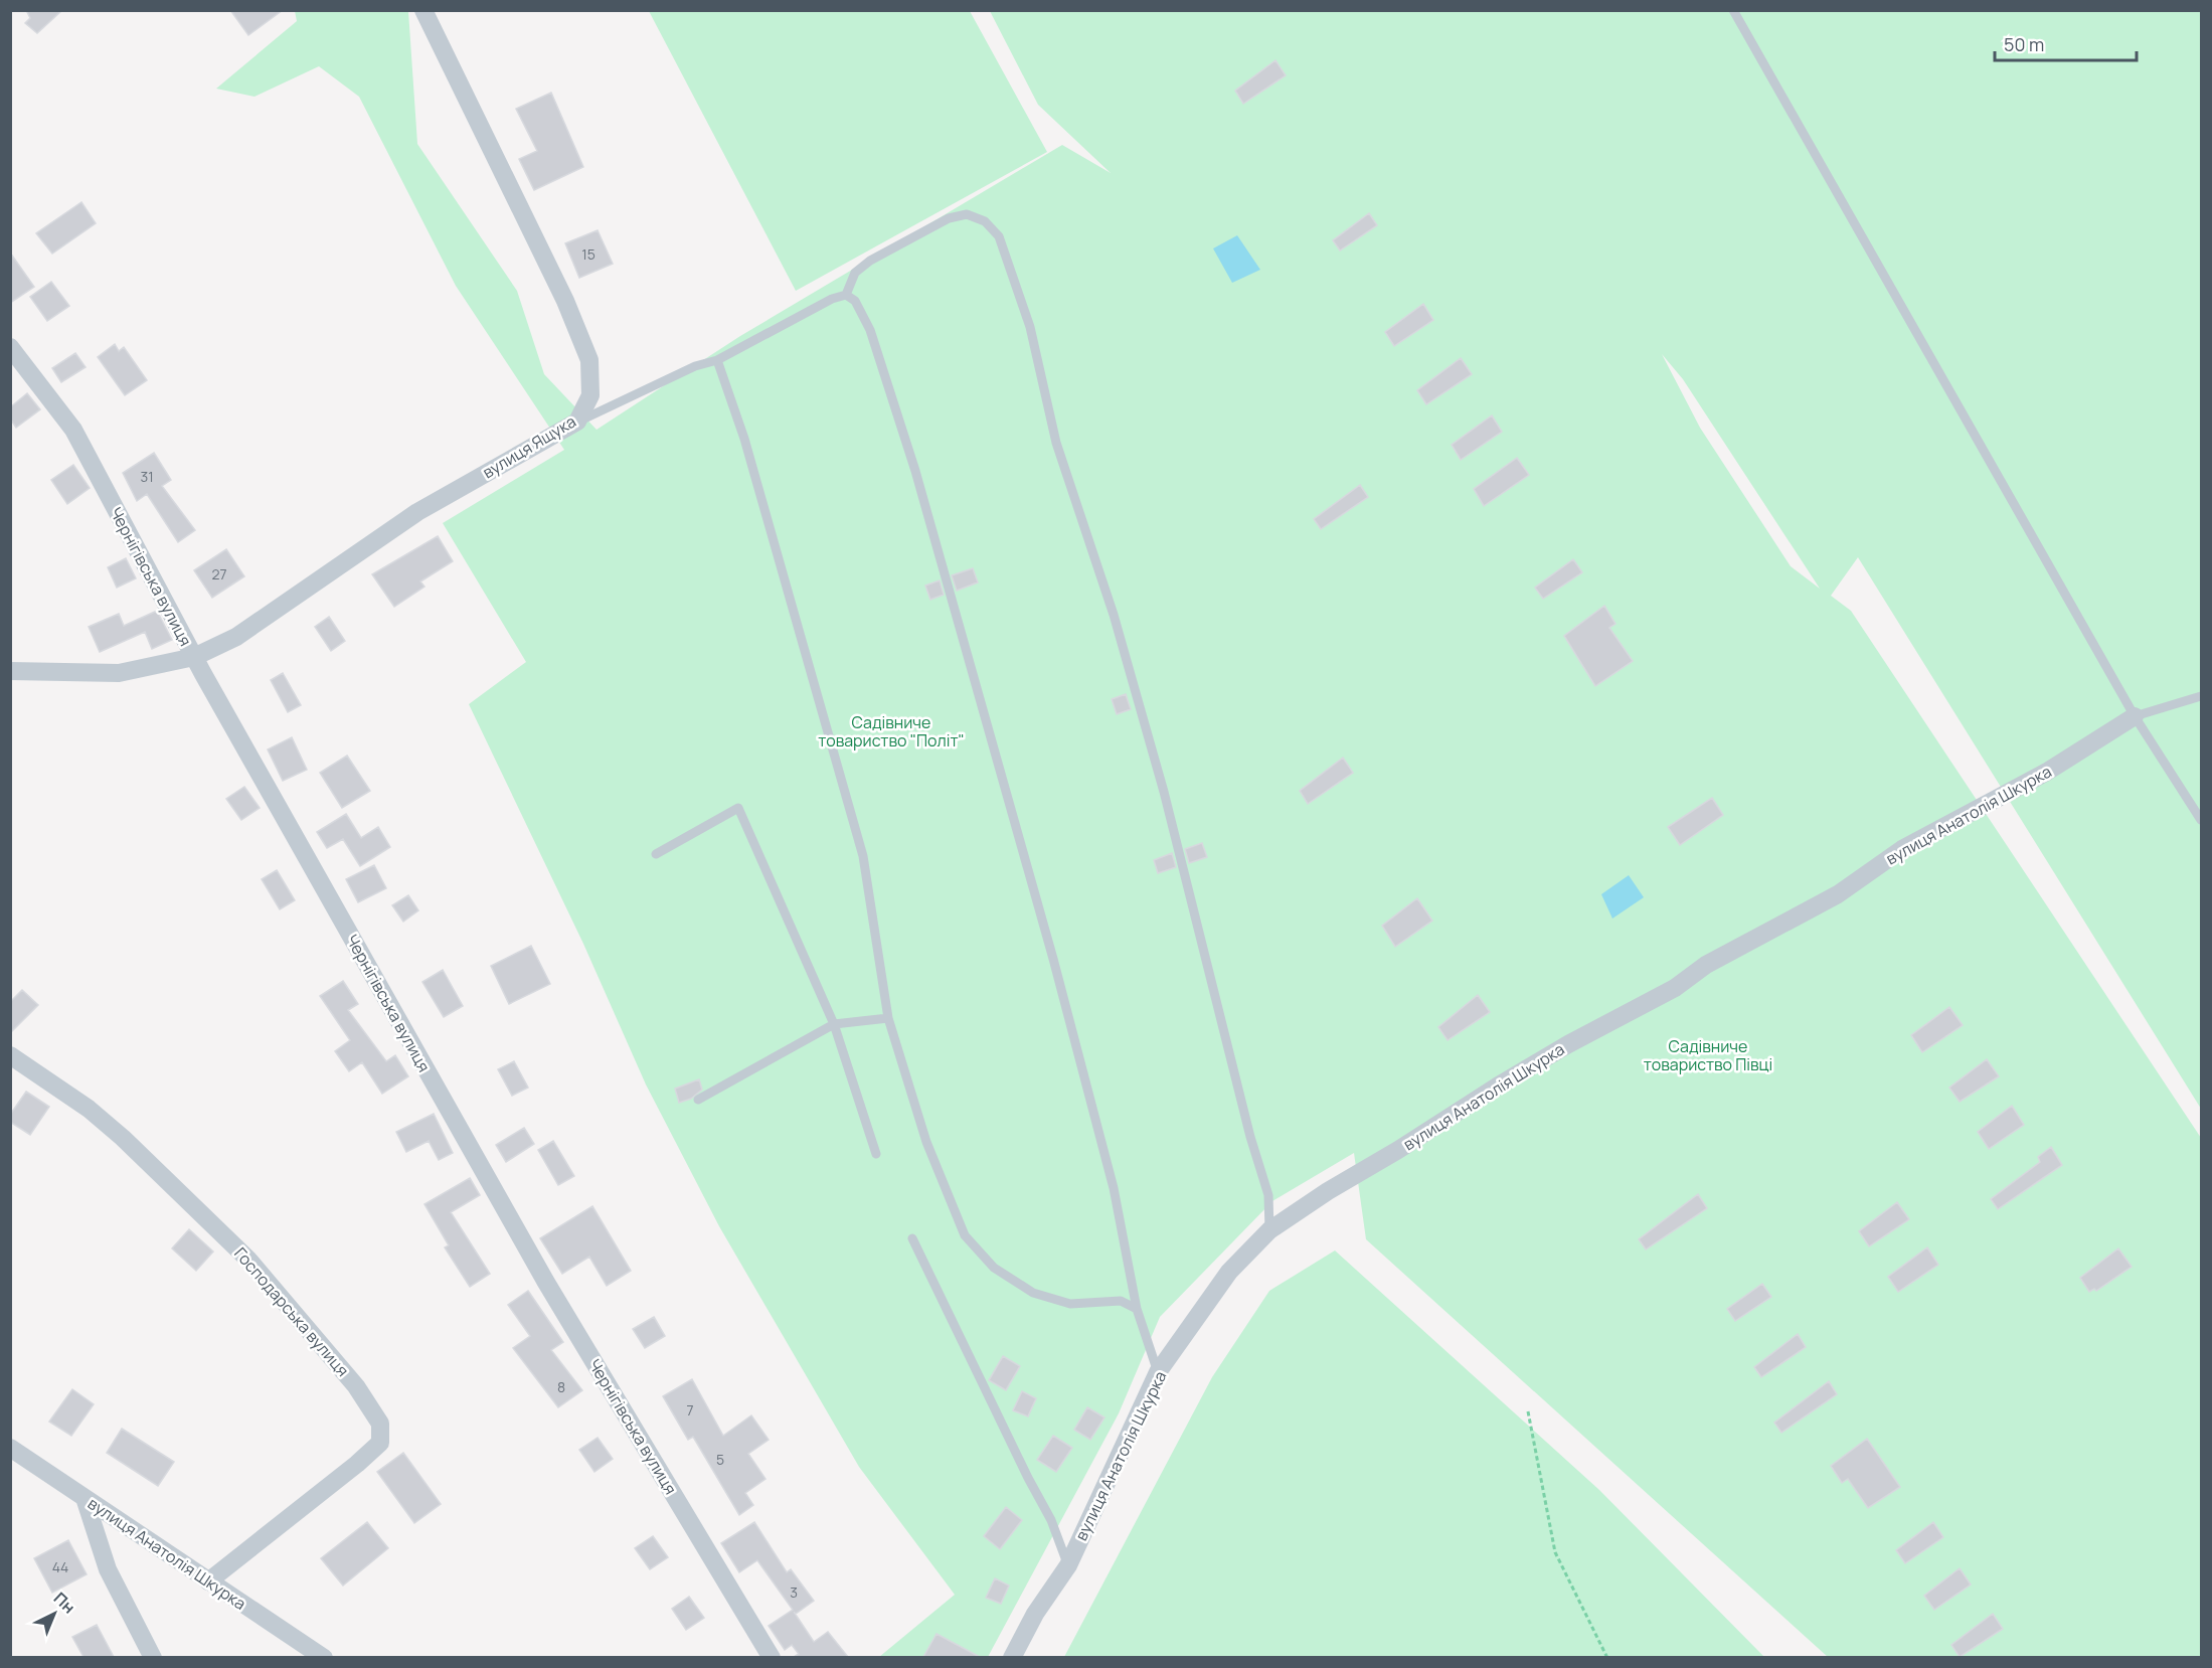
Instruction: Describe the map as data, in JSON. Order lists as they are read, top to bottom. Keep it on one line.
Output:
{"streets":{"street":["вулиця Ящука","Чернігівська вулиця","вулиця Анатолія Шкурка","Господарська вулиця"]},"crossings":[["вулиця Ящука","Чернігівська вулиця"],["вулиця Анатолія Шкурка","Господарська вулиця"]],"parks":["Садівниче товариство \"Політ\"","Садівниче товариство Півці"],"house_numbers":["15","31","27","8","7","5","44","3"],"scale_bar":"50 m","north":"top right"}
